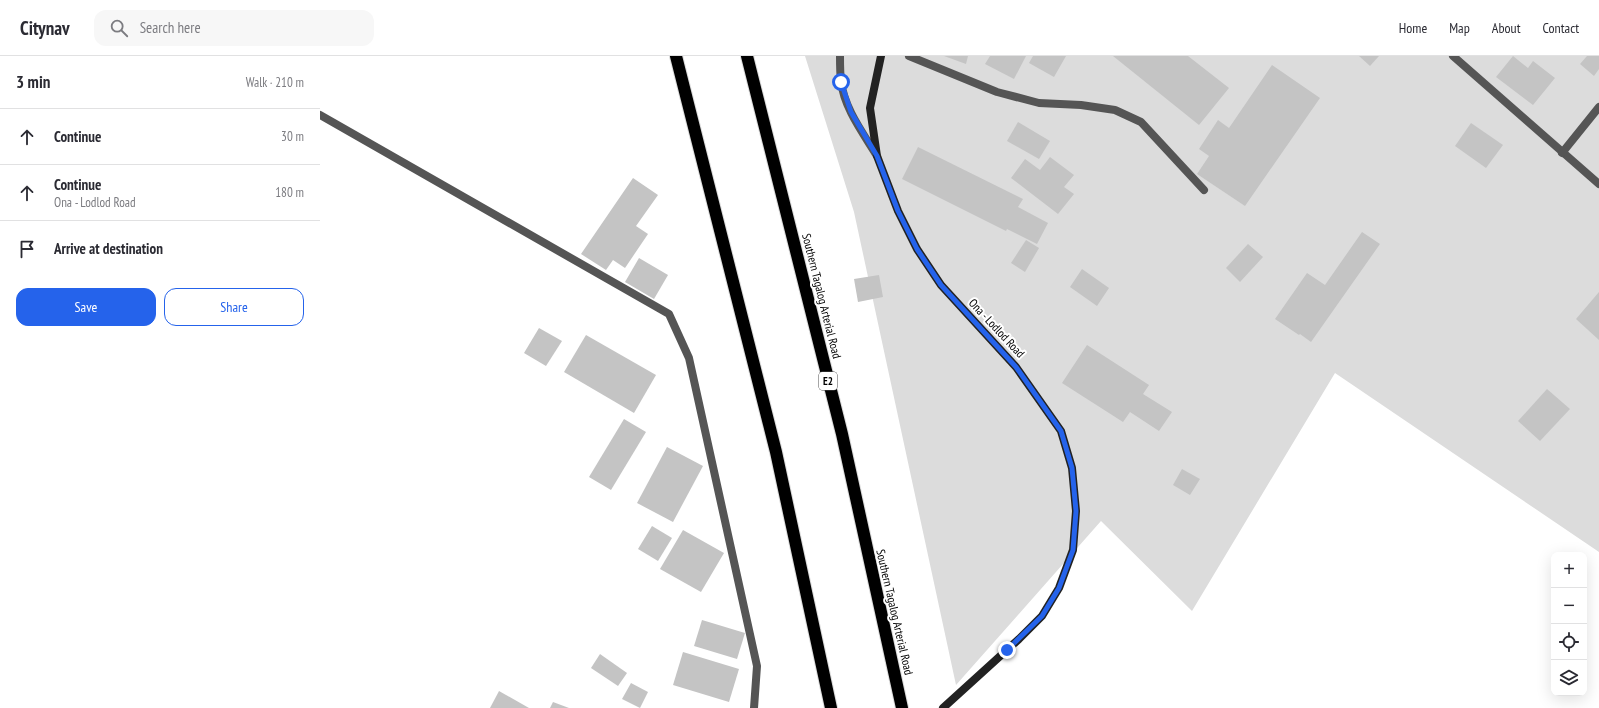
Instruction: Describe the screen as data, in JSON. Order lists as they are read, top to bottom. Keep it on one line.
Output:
{"streets":{"highway":["Southern Tagalog Arterial Road","E2"],"main road":["Ona - Lodlod Road"]},"page":{"header":"Citynav","search":"Search here","nav":["Home","Map","About","Contact"],"heading":["3 min","Walk · 210 m"],"list":[["Continue","30 m"],["Continue","Ona - Lodlod Road","180 m"],"Arrive at destination"],"buttons":["Save","Share"],"map_buttons":["+","−"]}}
